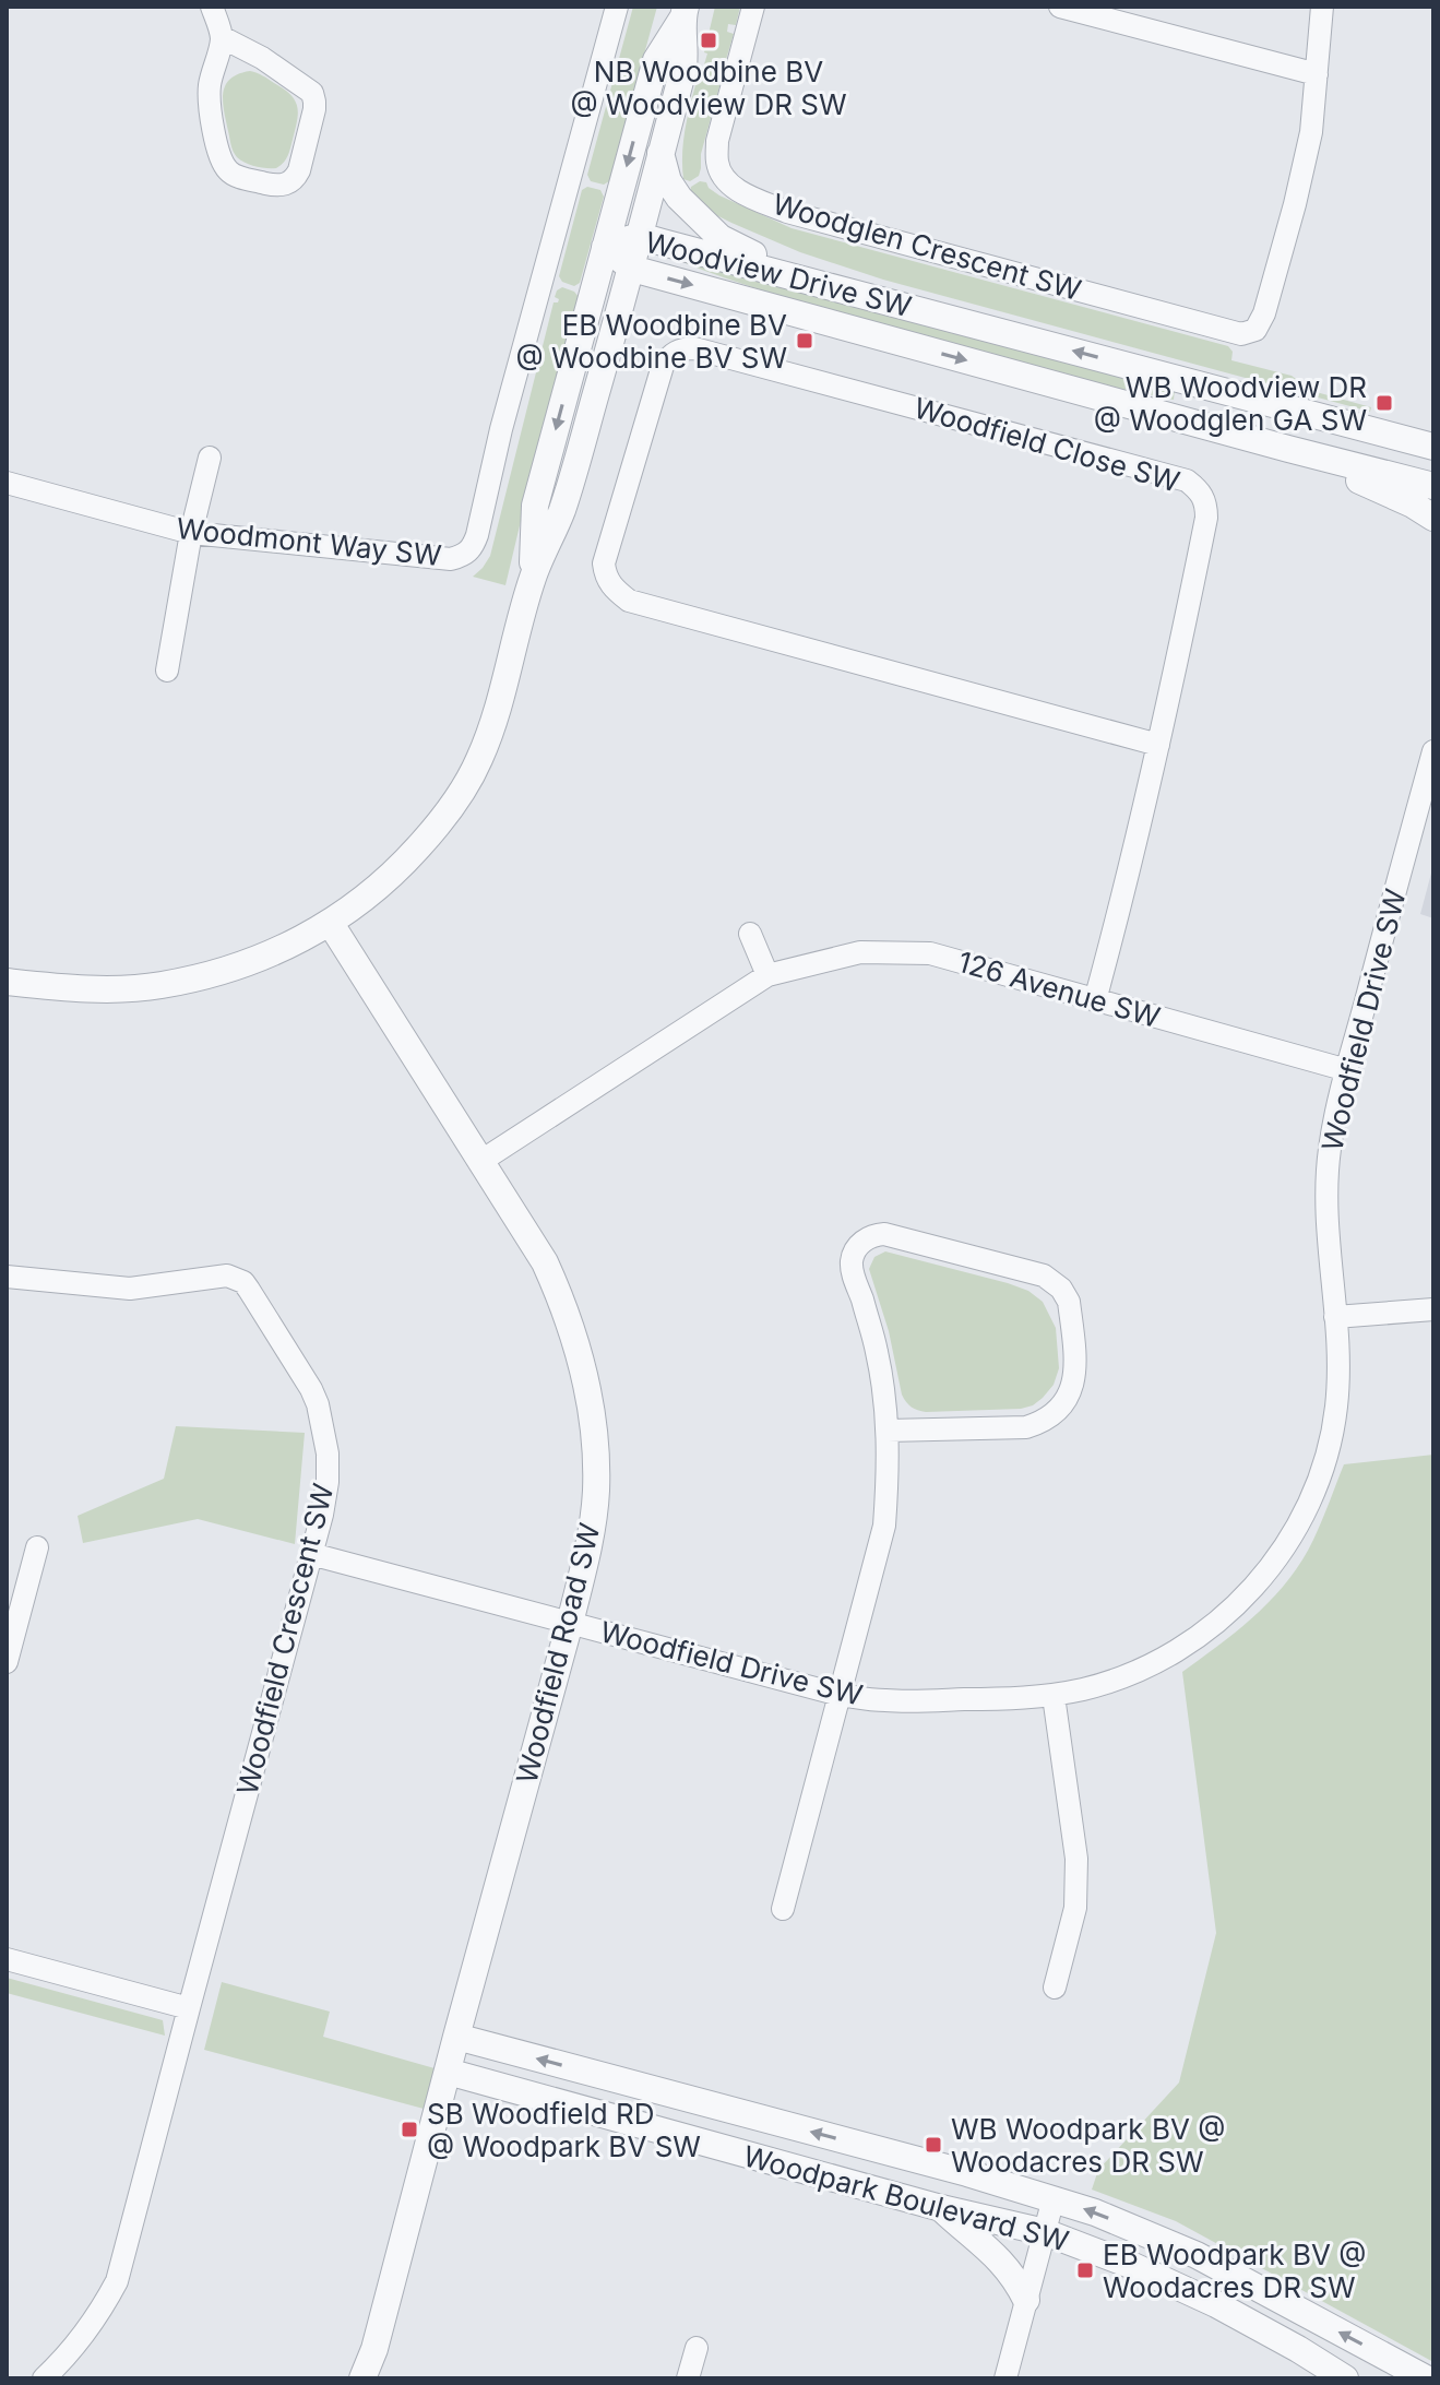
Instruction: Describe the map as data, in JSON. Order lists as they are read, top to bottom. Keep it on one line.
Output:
{"streets":{"street":["Woodglen Crescent SW","Woodview Drive SW","Woodfield Close SW","Woodmont Way SW","126 Avenue SW","Woodfield Drive SW","Woodfield Crescent SW","Woodfield Road SW","Woodpark Boulevard SW"]},"crossings":[["Woodfield Close SW","126 Avenue SW"],["126 Avenue SW","Woodfield Drive SW"],["126 Avenue SW","Woodfield Road SW"],["Woodfield Drive SW","Woodfield Crescent SW"],["Woodfield Drive SW","Woodfield Road SW"],["Woodfield Road SW","Woodpark Boulevard SW"]],"places":{"transit":["NB Woodbine BV @ Woodview DR SW","EB Woodbine BV @ Woodbine BV SW","WB Woodview DR @ Woodglen GA SW","SB Woodfield RD @ Woodpark BV SW","WB Woodpark BV @ Woodacres DR SW","EB Woodpark BV @ Woodacres DR SW"]}}
